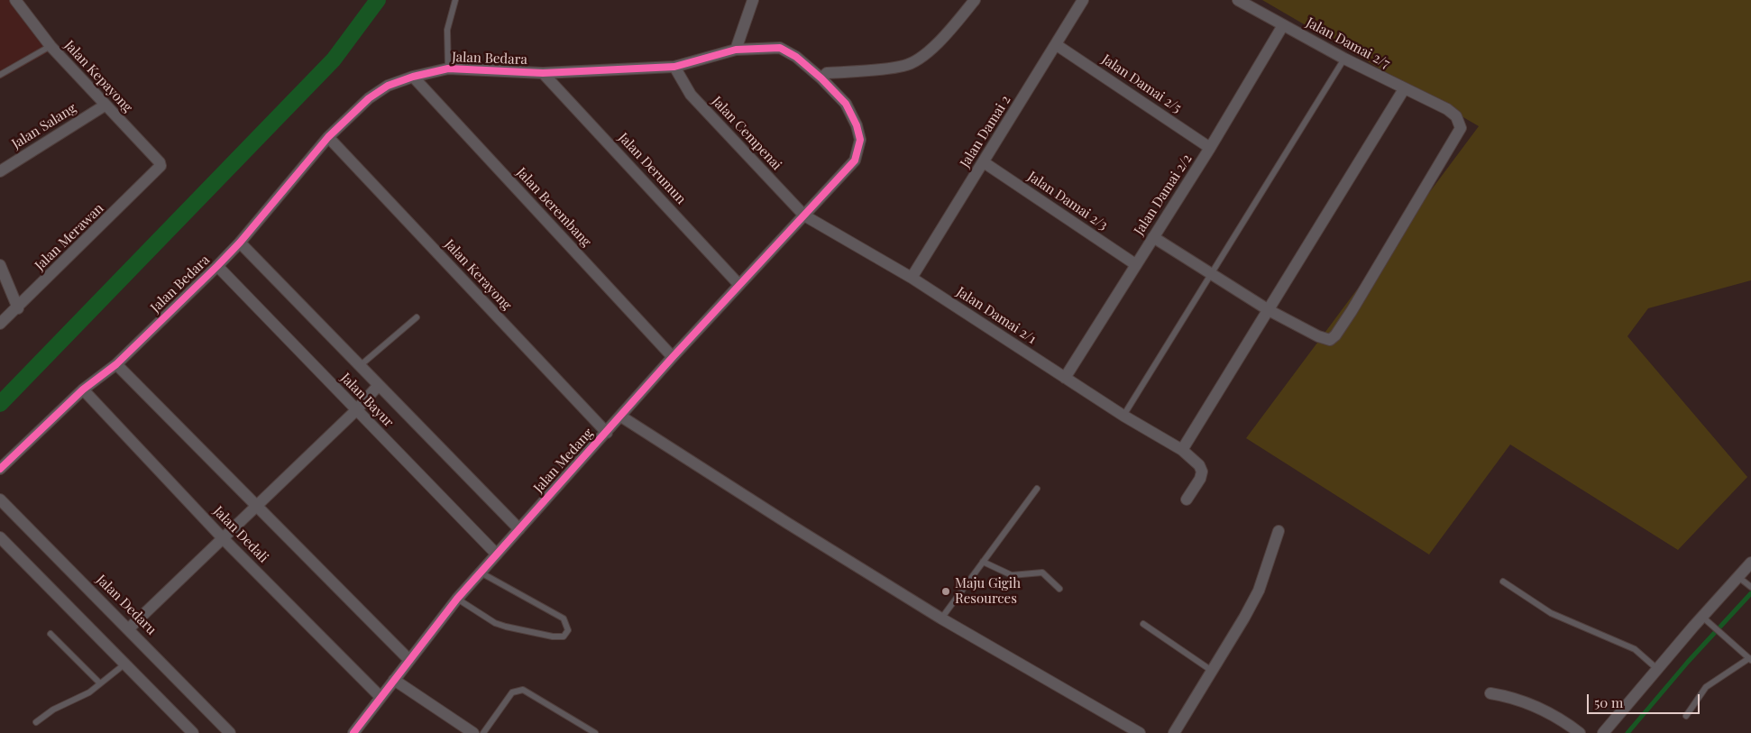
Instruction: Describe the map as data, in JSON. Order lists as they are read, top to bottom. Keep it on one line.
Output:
{"streets":{"street":["Jalan Damai 2/7","Jalan Bedara","Jalan Kepayong","Jalan Damai 2/5","Jalan Salang","Jalan Damai 2","Jalan Cempenai","Jalan Derumun","Jalan Damai 2/2","Jalan Damai 2/3","Jalan Berembang","Jalan Merawan","Jalan Kerayong","Jalan Damai 2/1","Jalan Bayur","Jalan Medang","Jalan Dedali","Jalan Dedaru"]},"crossings":[["Jalan Damai 2/7","Jalan Damai 2/2"],["Jalan Bedara","Jalan Cempenai"],["Jalan Bedara","Jalan Derumun"],["Jalan Bedara","Jalan Berembang"],["Jalan Bedara","Jalan Kerayong"],["Jalan Bedara","Jalan Bayur"],["Jalan Bedara","Jalan Medang"],["Jalan Bedara","Jalan Dedali"],["Jalan Kepayong","Jalan Salang"],["Jalan Kepayong","Jalan Merawan"],["Jalan Damai 2/5","Jalan Damai 2"],["Jalan Damai 2/5","Jalan Damai 2/2"],["Jalan Damai 2","Jalan Cempenai"],["Jalan Damai 2","Jalan Damai 2/3"],["Jalan Damai 2","Jalan Damai 2/1"],["Jalan Cempenai","Jalan Damai 2/1"],["Jalan Cempenai","Jalan Medang"],["Jalan Derumun","Jalan Medang"],["Jalan Damai 2/2","Jalan Damai 2/3"],["Jalan Damai 2/2","Jalan Damai 2/1"],["Jalan Berembang","Jalan Medang"],["Jalan Kerayong","Jalan Medang"],["Jalan Bayur","Jalan Medang"],["Jalan Medang","Jalan Dedali"]],"places":["Maju Gigih Resources"],"scale_bar":"50 m"}
